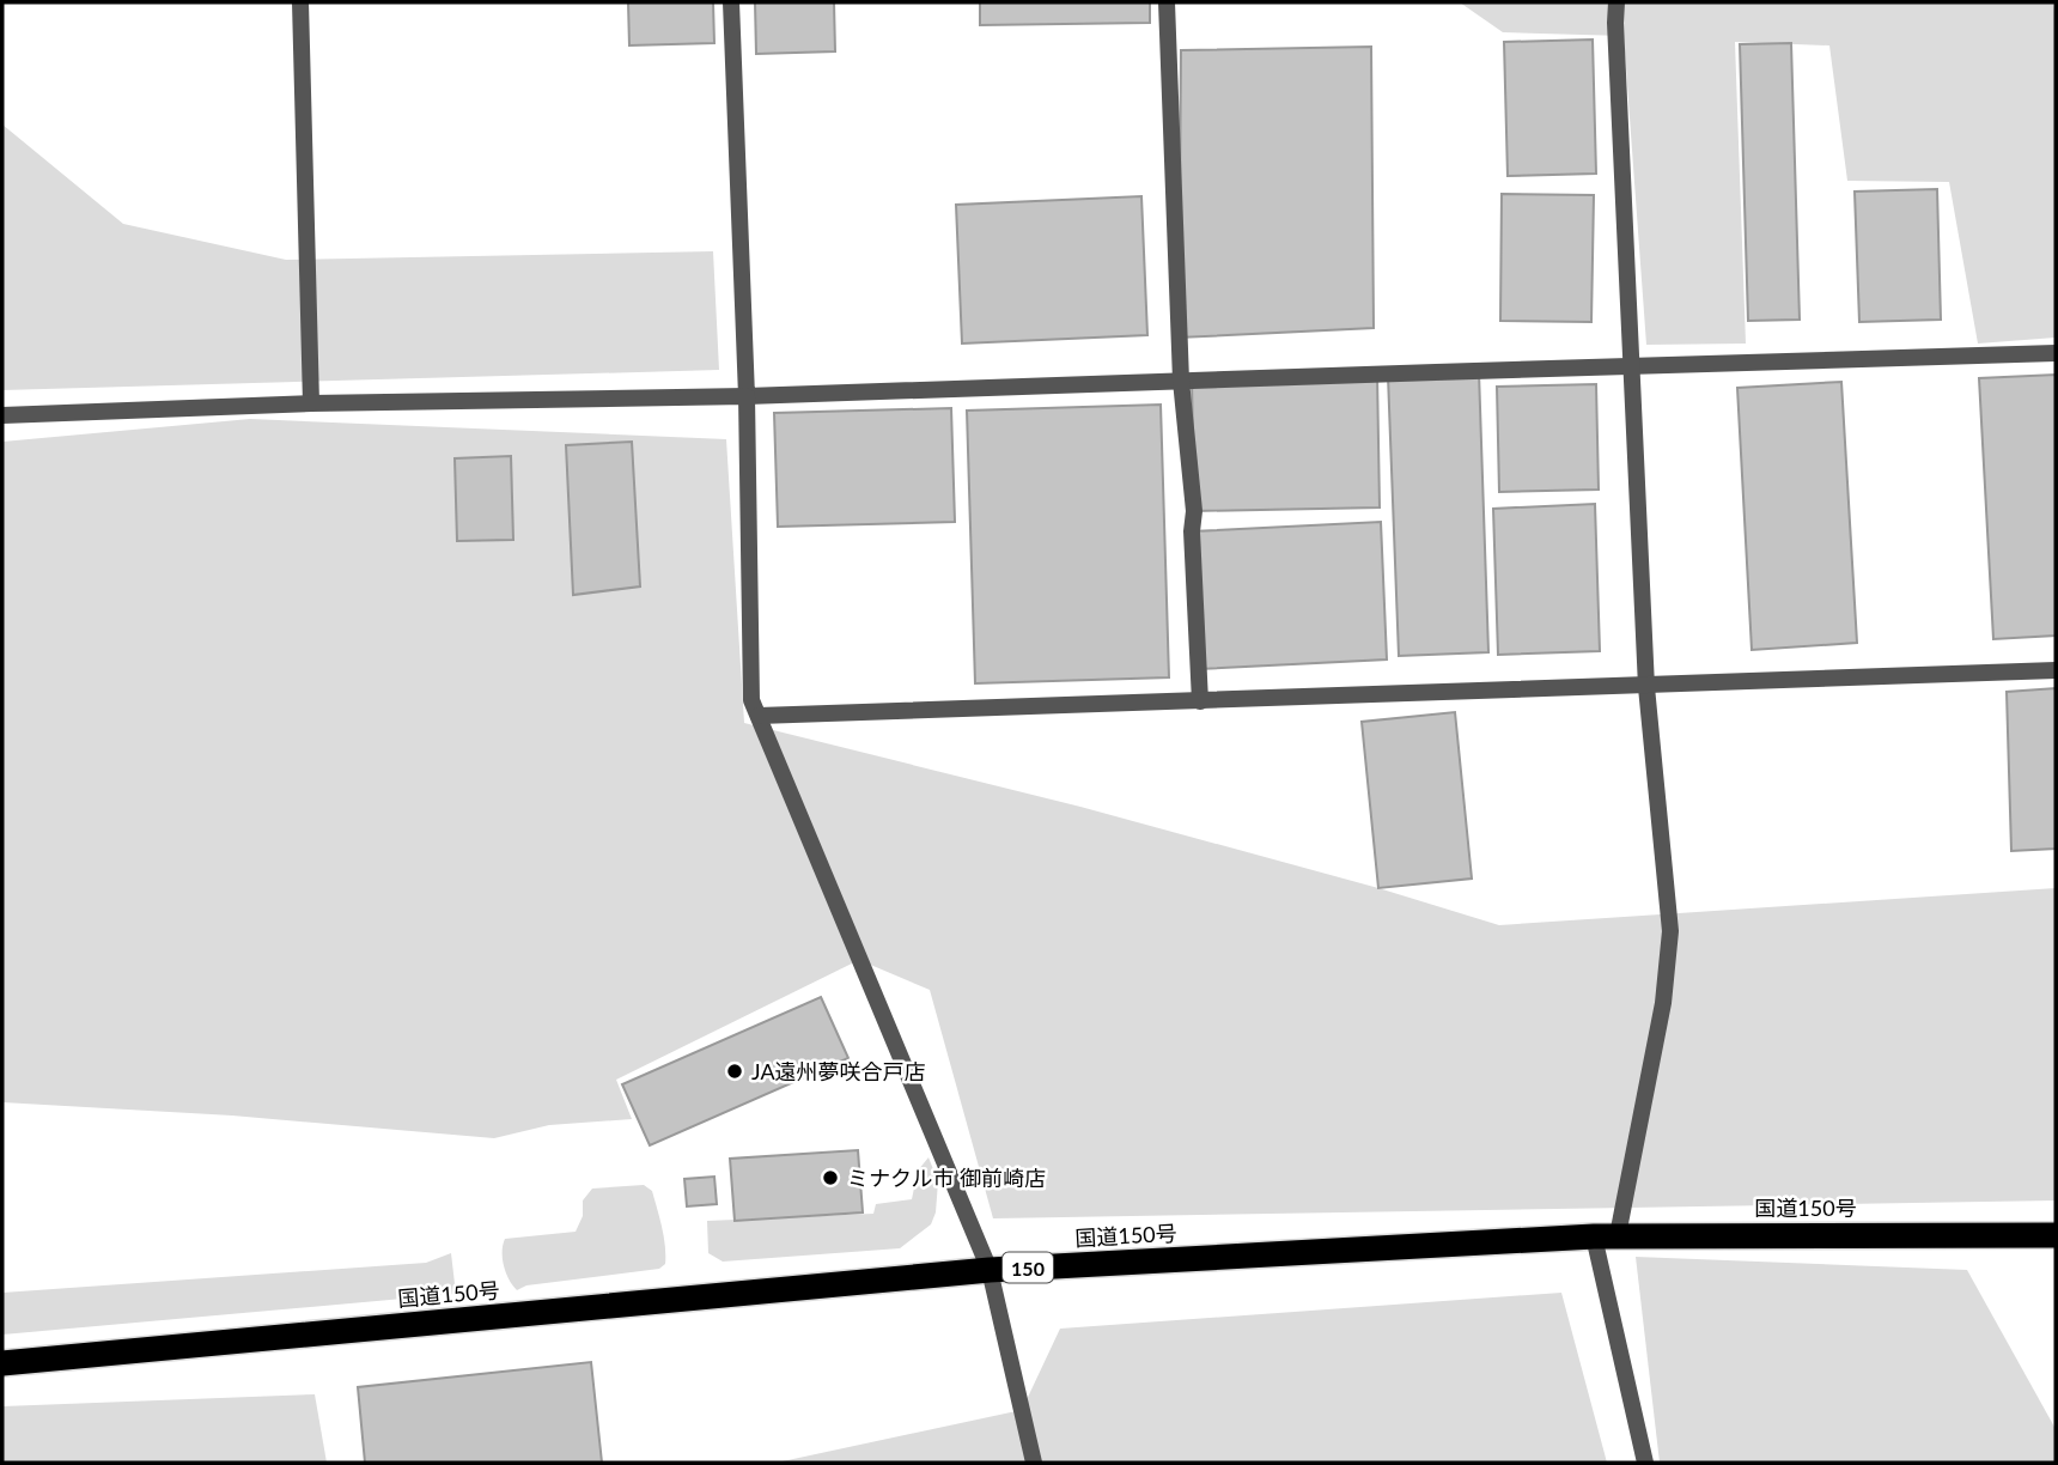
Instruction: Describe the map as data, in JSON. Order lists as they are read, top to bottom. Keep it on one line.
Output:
{"streets":{"highway":["国道150号","150"]},"places":["JA遠州夢咲合戸店","ミナクル市 御前崎店"]}
